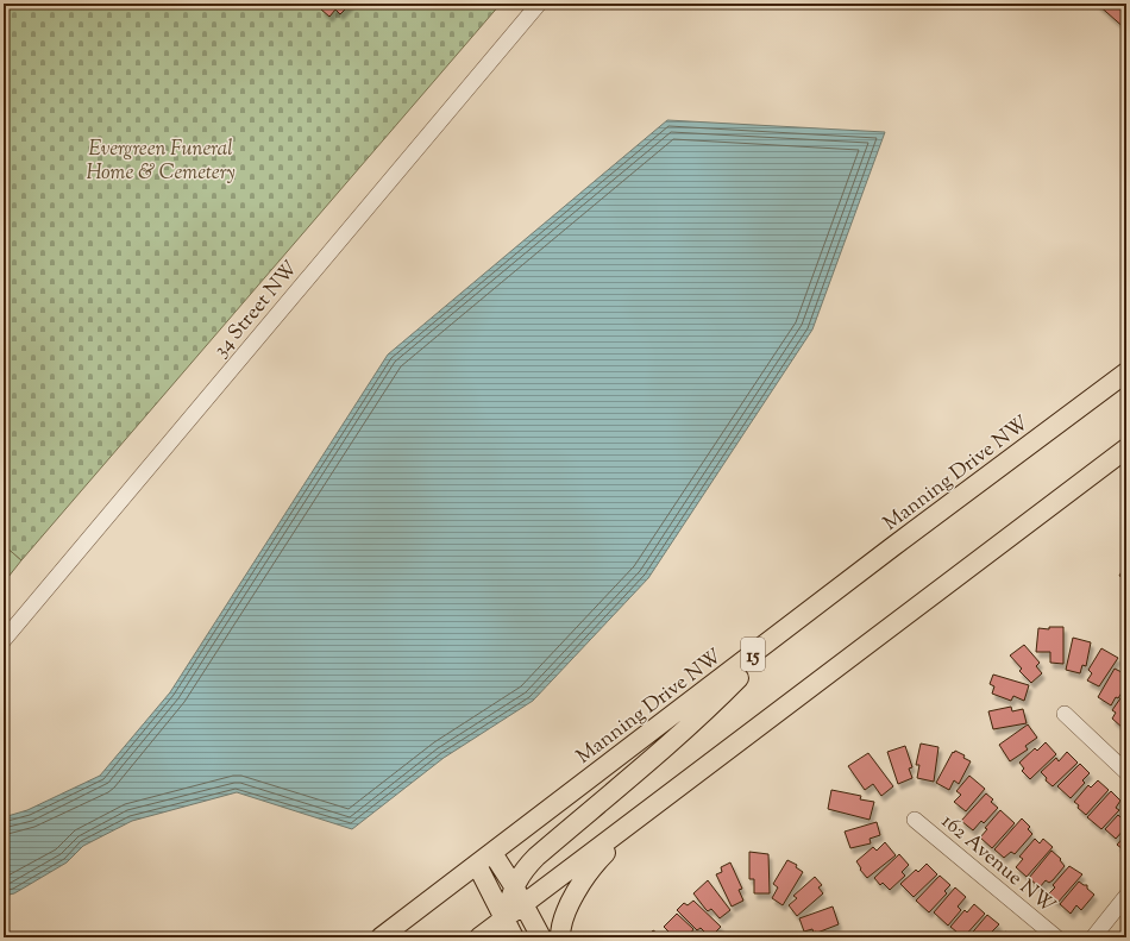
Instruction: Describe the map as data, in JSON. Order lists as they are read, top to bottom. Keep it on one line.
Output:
{"streets":{"main road":["Manning Drive NW","15"],"street":["34 Street NW","162 Avenue NW"]},"parks":["Evergreen Funeral Home & Cemetery"]}
